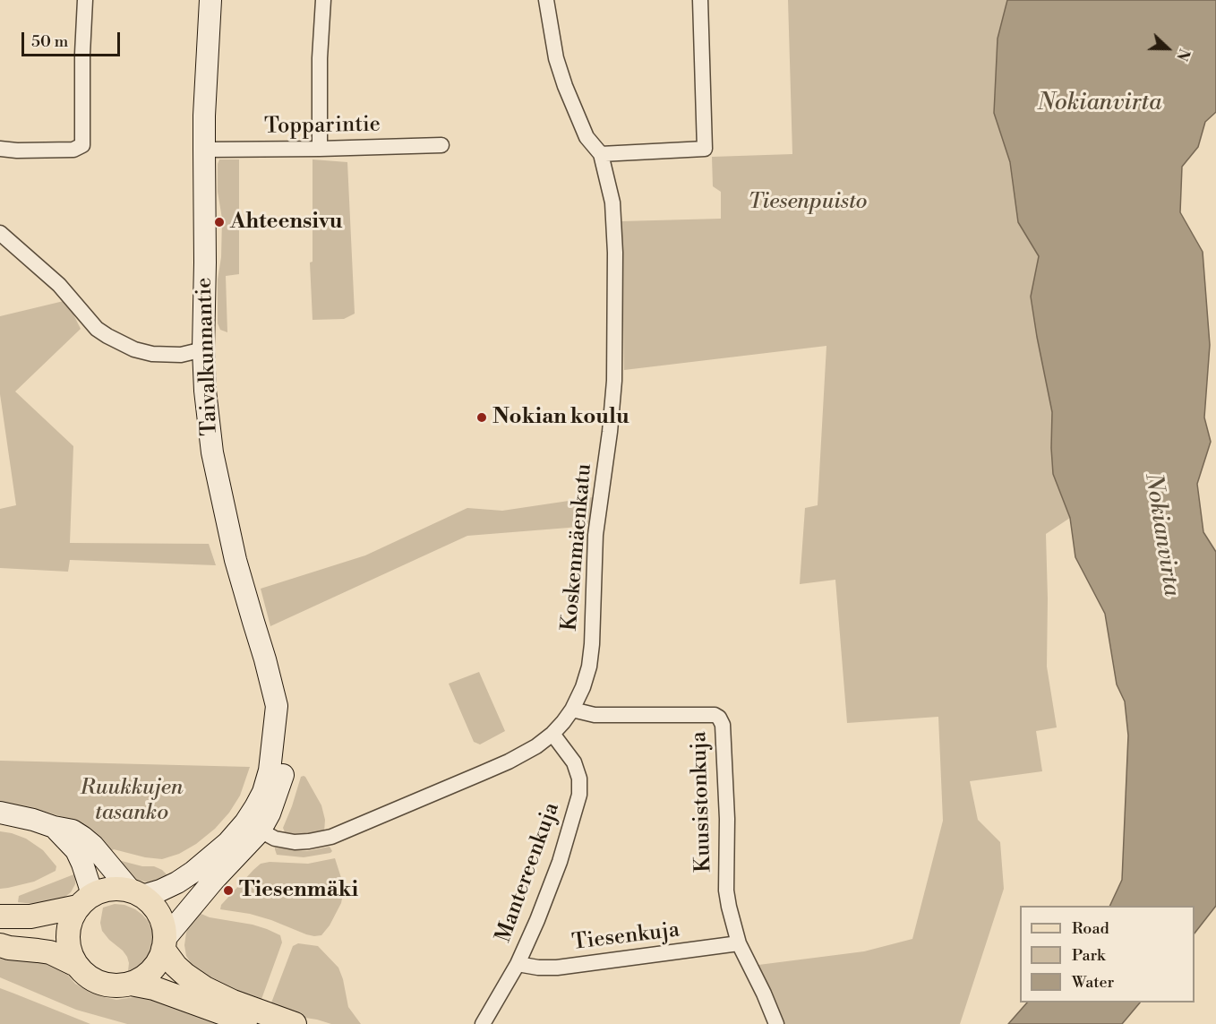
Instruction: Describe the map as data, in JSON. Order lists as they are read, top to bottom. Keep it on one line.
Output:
{"streets":{"main road":["Taivalkunnantie"],"street":["Topparintie","Koskenmäenkatu","Kuusistonkuja","Mantereenkuja","Tiesenkuja"]},"crossings":[["Topparintie","Taivalkunnantie"],["Taivalkunnantie","Koskenmäenkatu"],["Koskenmäenkatu","Kuusistonkuja"],["Koskenmäenkatu","Mantereenkuja"],["Kuusistonkuja","Tiesenkuja"],["Mantereenkuja","Tiesenkuja"]],"water":["Nokianvirta"],"parks":["Tiesenpuisto","Ruukkujen tasanko"],"places":["Ahteensivu","Nokian koulu","Tiesenmäki"],"legend":["Road","Park","Water"],"scale_bar":"50 m","north":"right"}
